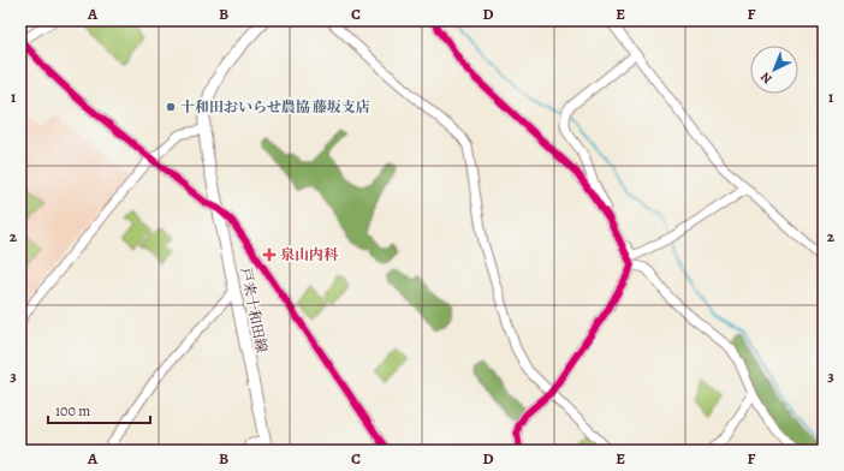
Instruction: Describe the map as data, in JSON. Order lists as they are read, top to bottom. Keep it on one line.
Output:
{"streets":{"main road":["戸来十和田線"]},"places":{"other":["十和田おいらせ農協 藤坂支店"],"health":["泉山内科"]},"scale_bar":"100 m","north":"bottom left","grid":{"columns":["A","B","C","D","E","F"],"rows":["1","2","3"]}}
